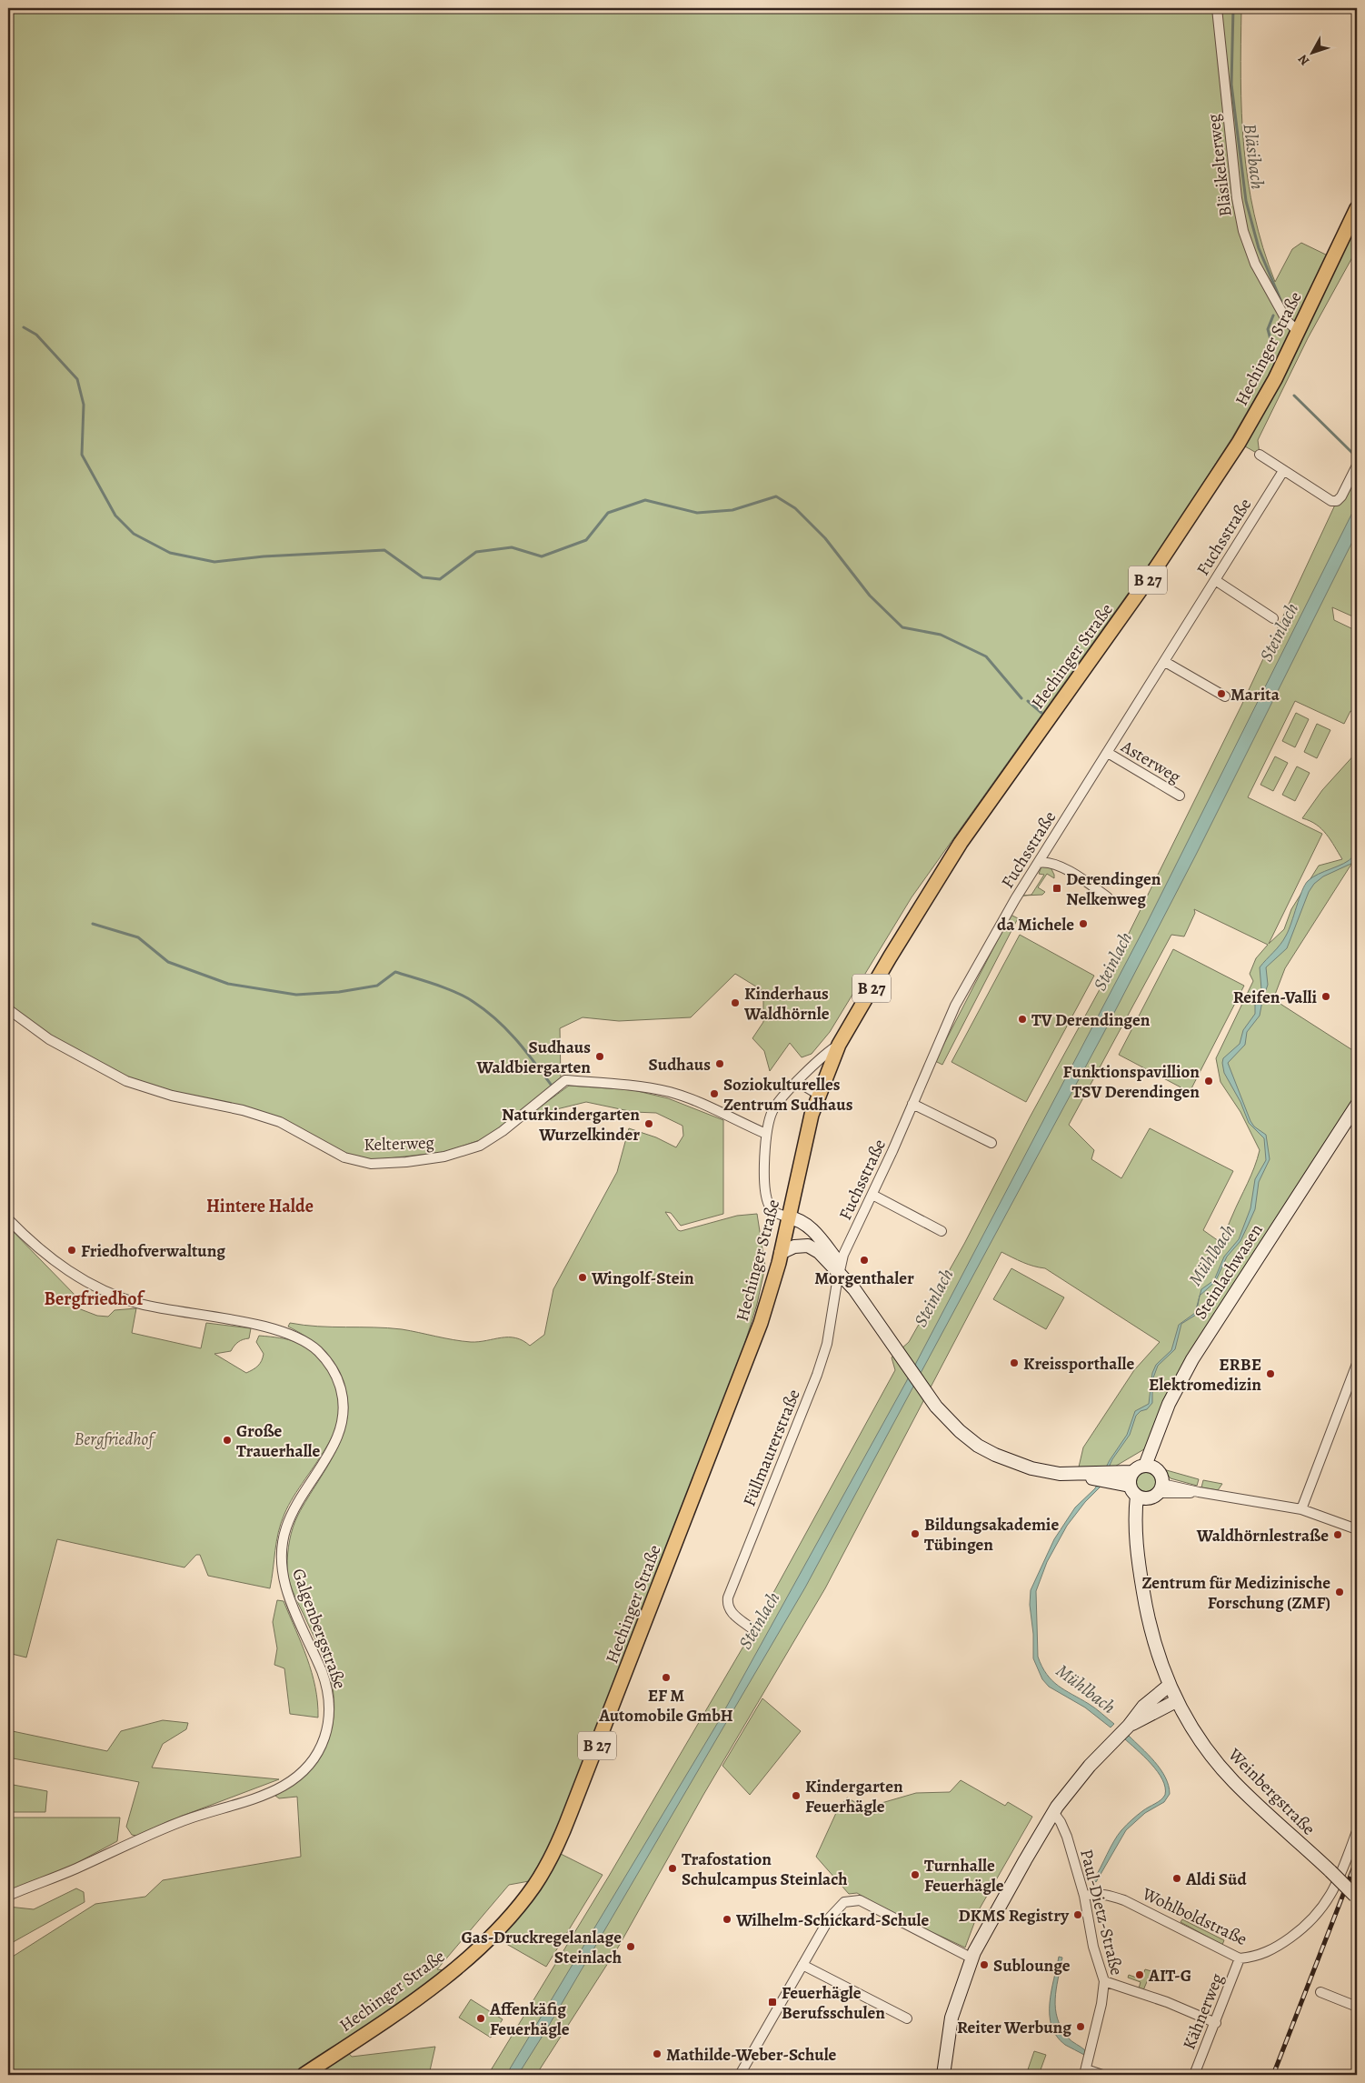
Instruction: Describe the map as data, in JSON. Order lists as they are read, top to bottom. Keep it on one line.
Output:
{"streets":{"main road":["Hechinger Straße","B 27"],"street":["Bläsikelterweg","Fuchsstraße","Asterweg","Kelterweg","Steinlachwasen","Füllmaurerstraße","Galgenbergstraße","Weinbergstraße","Paul-Dietz-Straße","Wohlboldstraße","Kähnerweg"]},"crossings":[["Bläsikelterweg","Hechinger Straße"],["Hechinger Straße","Kelterweg"],["Fuchsstraße","Asterweg"],["Fuchsstraße","Füllmaurerstraße"],["Steinlachwasen","Weinbergstraße"],["Paul-Dietz-Straße","Wohlboldstraße"],["Wohlboldstraße","Kähnerweg"]],"districts":["Hintere Halde","Bergfriedhof"],"water":["Bläsibach","Steinlach","Mühlbach"],"parks":["Bergfriedhof"],"places":{"other":["Marita","da Michele","Reifen-Valli","Kinderhaus Waldhörnle","TV Derendingen","Sudhaus Waldbiergarten","Sudhaus","Funktionspavillion TSV Derendingen","Soziokulturelles Zentrum Sudhaus","Naturkindergarten Wurzelkinder","Friedhofverwaltung","Morgenthaler","Wingolf-Stein","Kreissporthalle","ERBE Elektromedizin","Große Trauerhalle","Bildungsakademie Tübingen","Waldhörnlestraße","Zentrum für Medizinische Forschung (ZMF)","EF M Automobile GmbH","Kindergarten Feuerhägle","Trafostation Schulcampus Steinlach","Turnhalle Feuerhägle","Aldi Süd","DKMS Registry","Wilhelm-Schickard-Schule","Gas-Druckregelanlage Steinlach","Sublounge","AIT-G","Affenkäfig Feuerhägle","Reiter Werbung","Mathilde-Weber-Schule"],"transit":["Derendingen Nelkenweg","Feuerhägle Berufsschulen"]},"north":"bottom left"}
